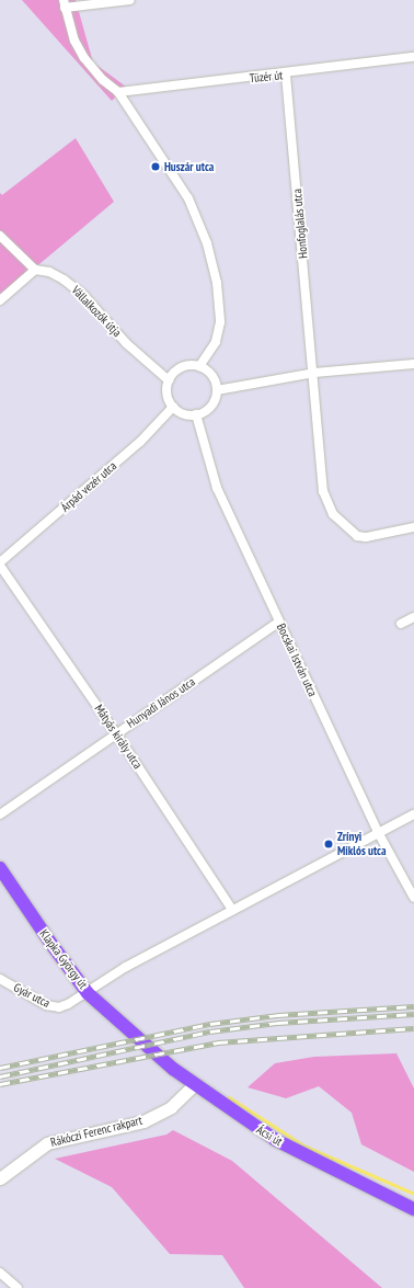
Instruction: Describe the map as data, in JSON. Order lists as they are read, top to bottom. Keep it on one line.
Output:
{"streets":{"main road":["Klapka György út","Ácsi út"],"street":["Tüzér út","Honfoglalás utca","Vállalkozók útja","Árpád vezér utca","Bocskai István utca","Hunyadi János utca","Mátyás király utca","Gyár utca","Rákóczi Ferenc rakpart"]},"crossings":[["Tüzér út","Honfoglalás utca"],["Vállalkozók útja","Árpád vezér utca"],["Vállalkozók útja","Bocskai István utca"],["Árpád vezér utca","Bocskai István utca"],["Bocskai István utca","Hunyadi János utca"],["Hunyadi János utca","Mátyás király utca"],["Klapka György út","Gyár utca"],["Klapka György út","Ácsi út"],["Rákóczi Ferenc rakpart","Ácsi út"]],"places":["Huszár utca","Zrínyi Miklós utca"]}
